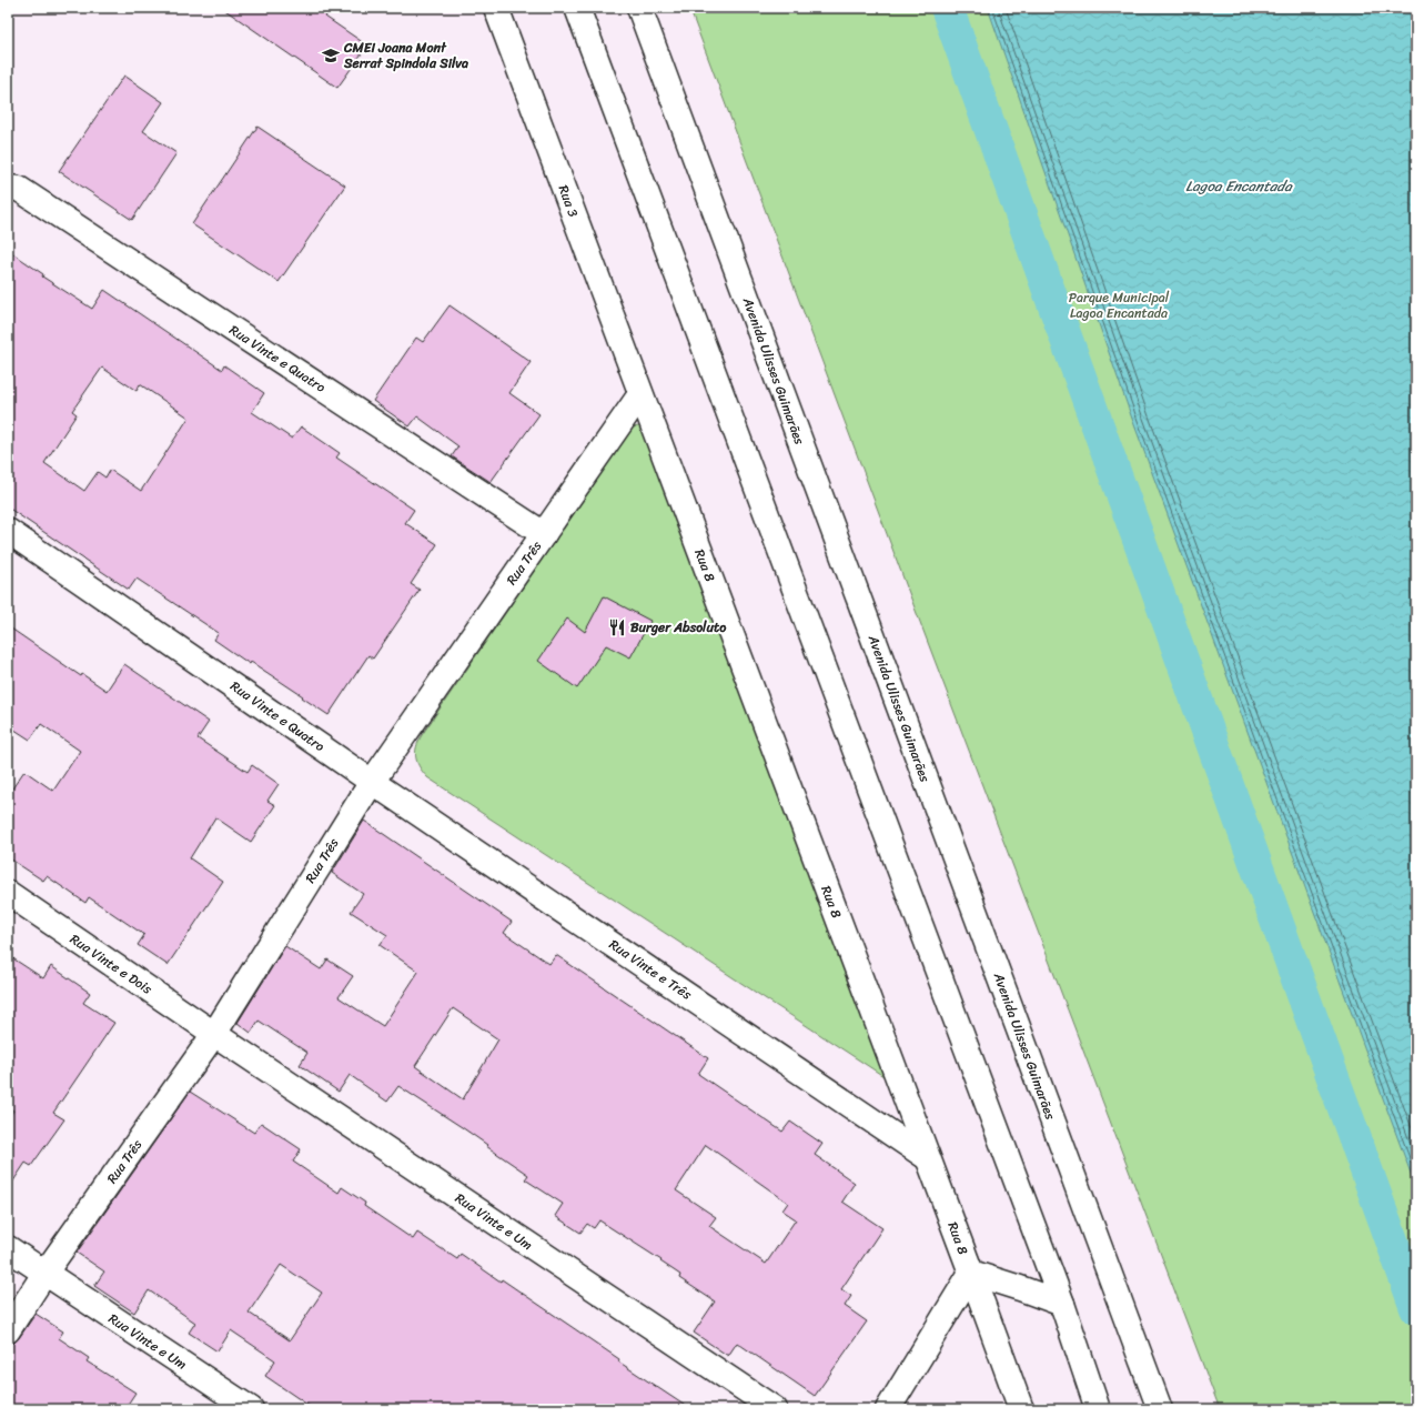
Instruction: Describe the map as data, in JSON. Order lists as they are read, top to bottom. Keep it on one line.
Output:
{"streets":{"main road":["Rua 3","Rua Vinte e Quatro","Avenida Ulisses Guimarães","Rua Três","Rua 8","Rua Vinte e Dois","Rua Vinte e Três","Rua Vinte e Um"]},"crossings":[["Rua 3","Rua Três"],["Rua 3","Rua 8"],["Rua Vinte e Quatro","Rua Três"],["Rua Vinte e Quatro","Rua Vinte e Três"],["Rua Três","Rua 8"],["Rua Três","Rua Vinte e Dois"],["Rua Três","Rua Vinte e Três"],["Rua Três","Rua Vinte e Um"],["Rua 8","Rua Vinte e Três"],["Rua Vinte e Dois","Rua Vinte e Um"]],"water":["Lagoa Encantada"],"parks":["Parque Municipal Lagoa Encantada"],"places":{"school or university":["CMEI Joana Mont Serrat Spindola Silva"],"restaurant":["Burger Absoluto"]}}
